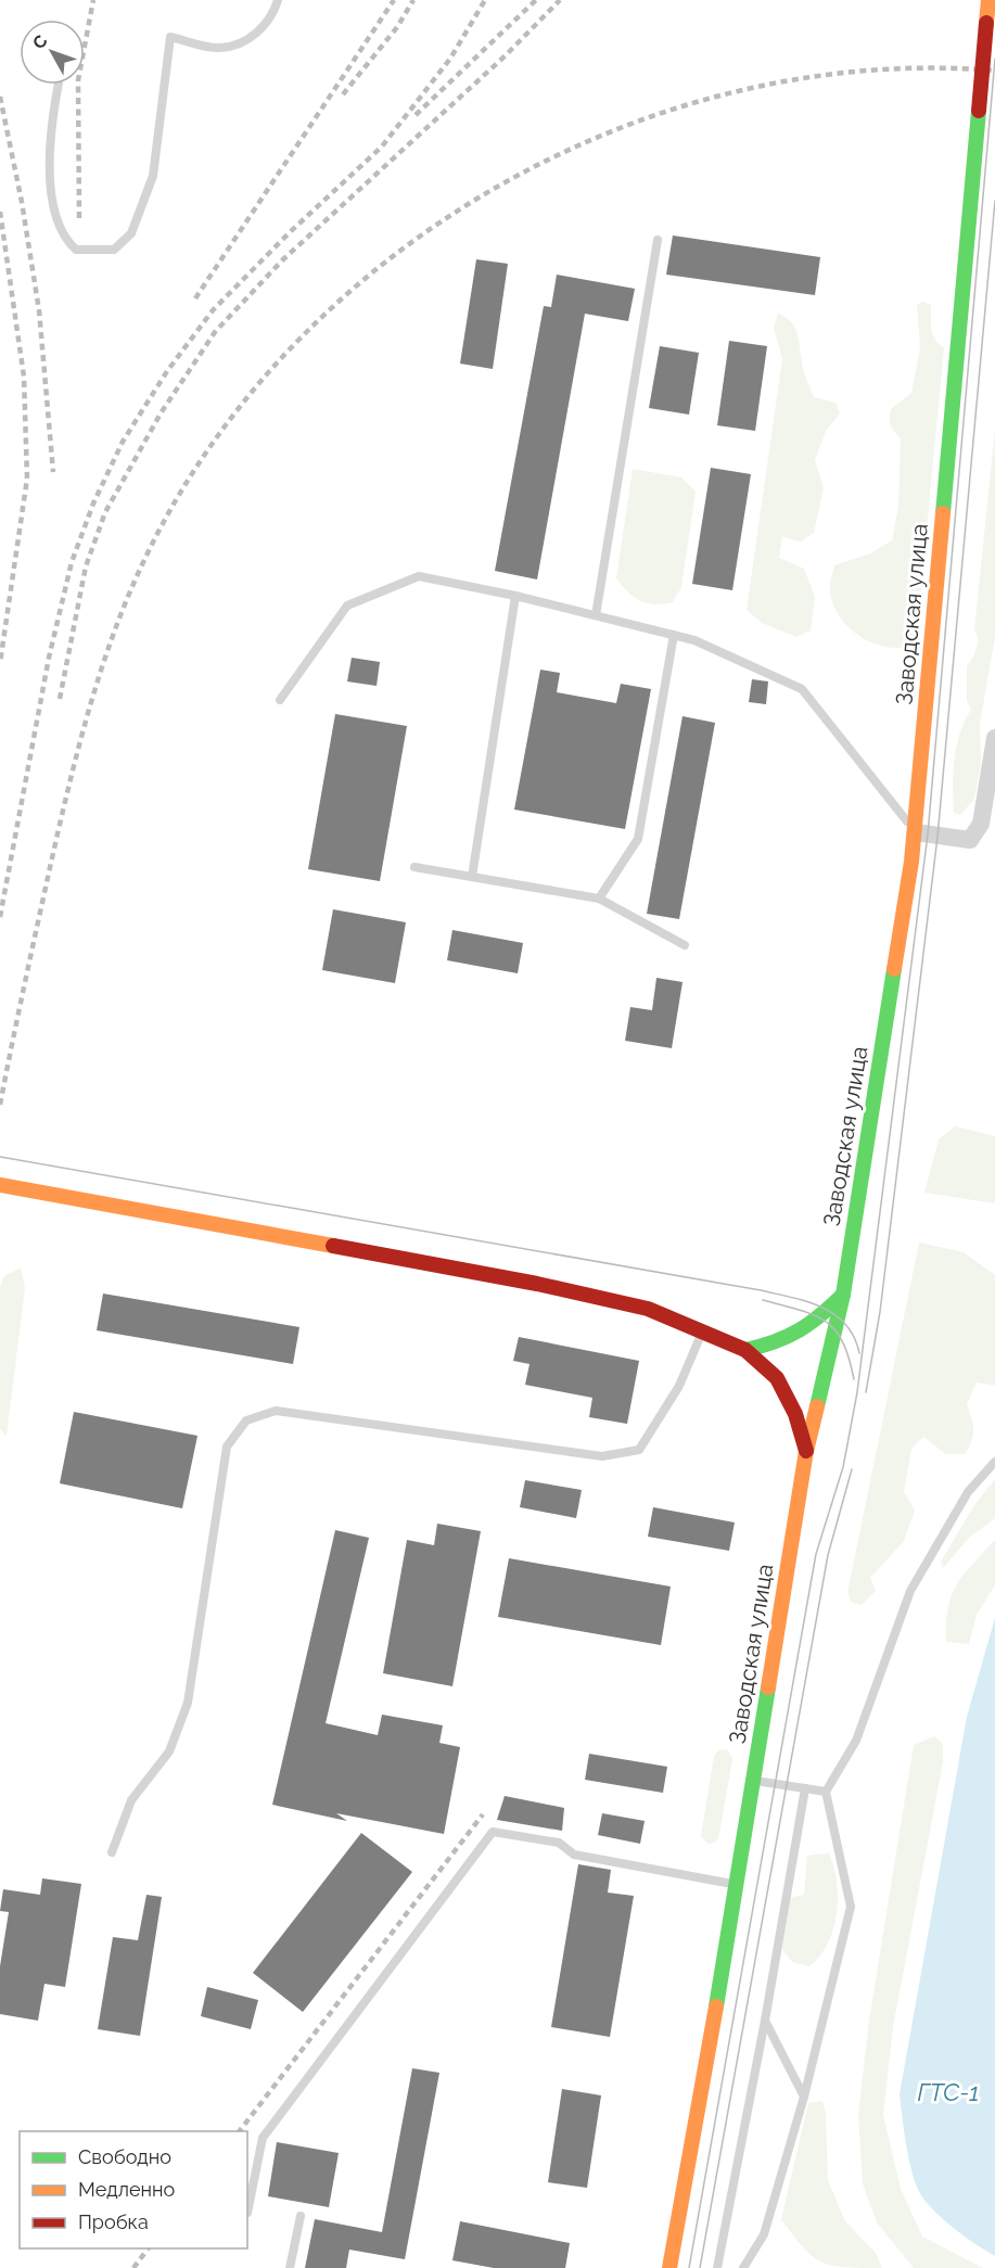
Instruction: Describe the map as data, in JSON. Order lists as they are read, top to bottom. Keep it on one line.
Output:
{"streets":{"main road":["Заводская улица"]},"water":["ГТС-1"],"legend":["Свободно","Медленно","Пробка"],"north":"top left"}
